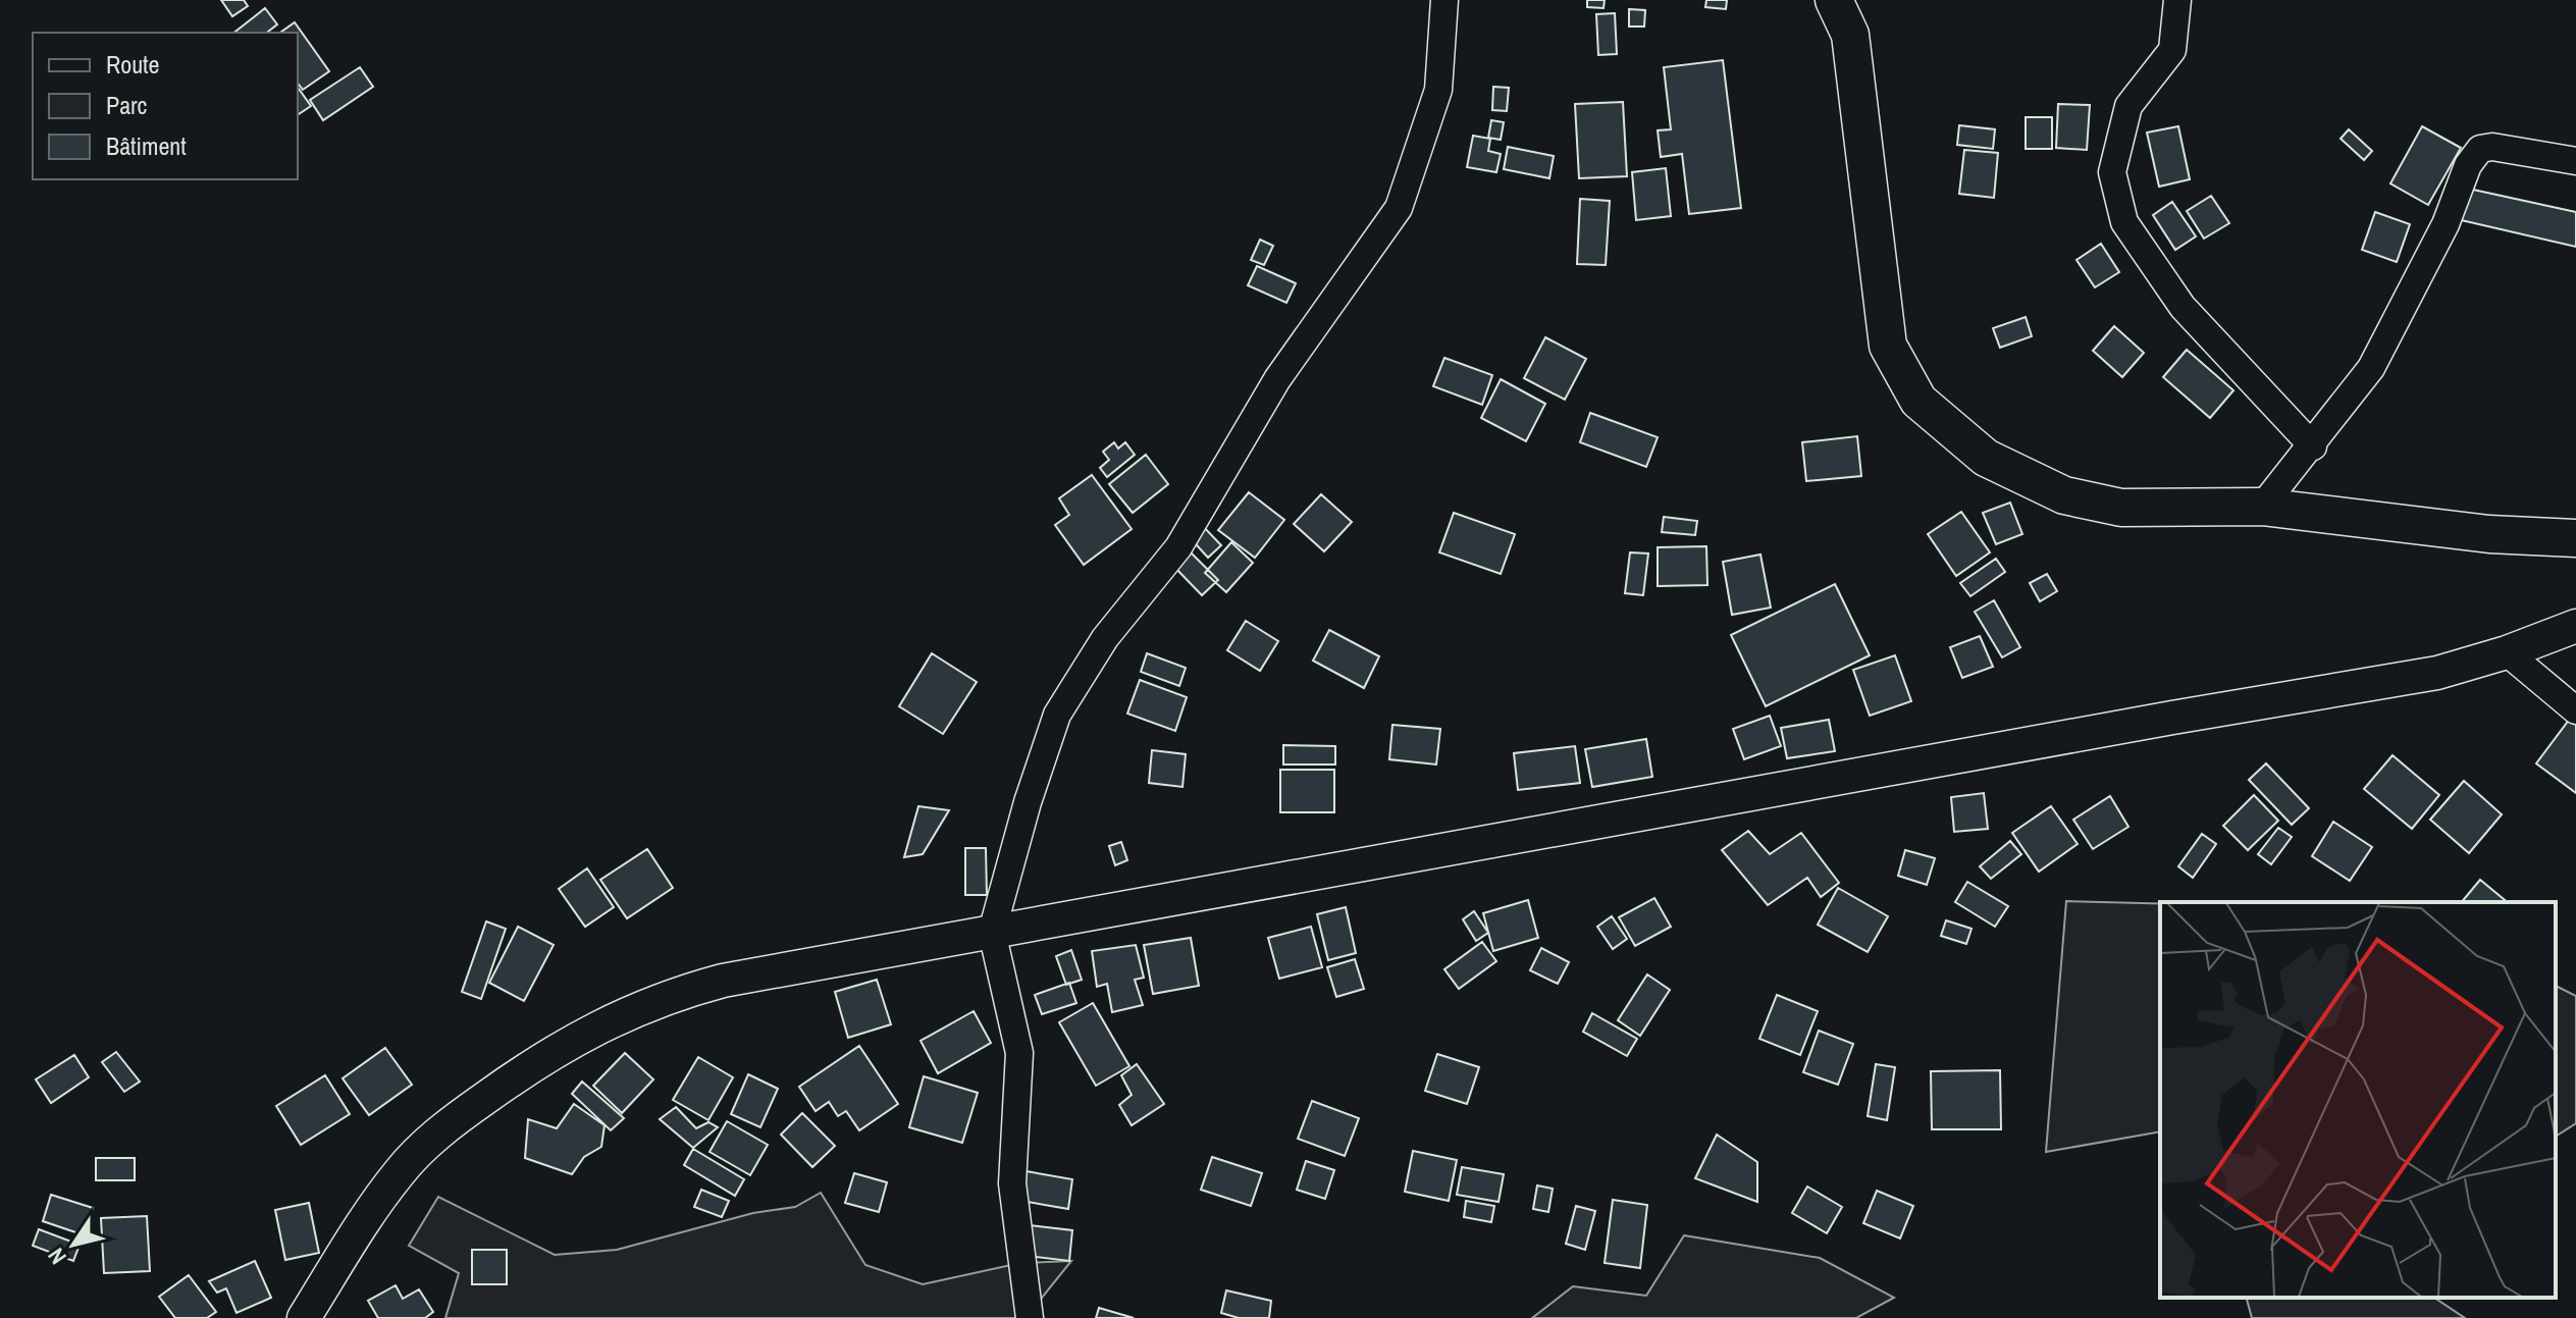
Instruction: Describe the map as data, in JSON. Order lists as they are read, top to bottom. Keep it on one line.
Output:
{"legend":["Route","Parc","Bâtiment"],"north":"bottom left"}
